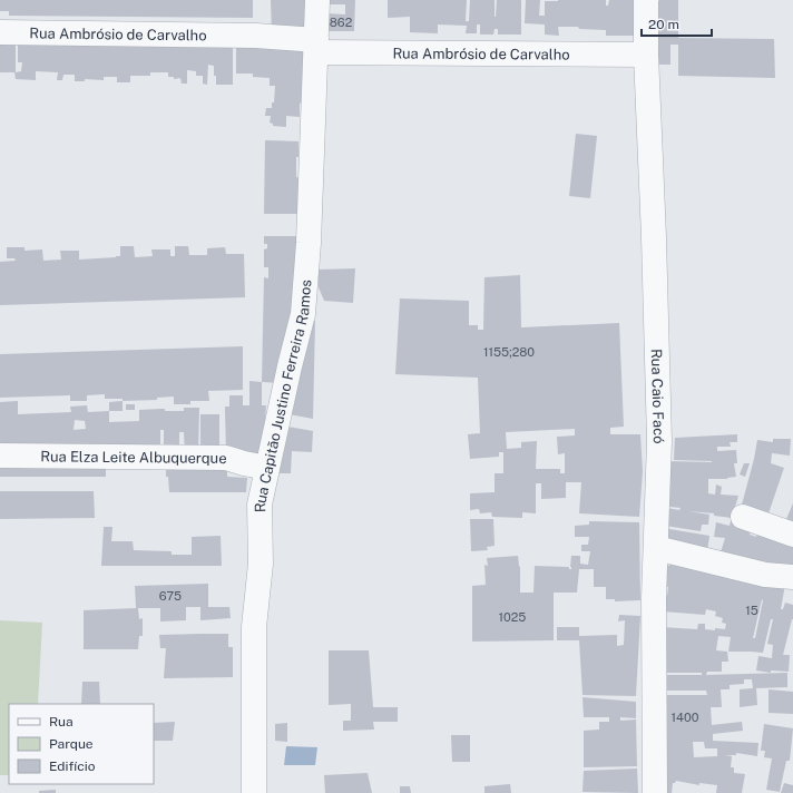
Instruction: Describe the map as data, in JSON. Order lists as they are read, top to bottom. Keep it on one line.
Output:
{"streets":{"street":["Rua Ambrósio de Carvalho","Rua Capitão Justino Ferreira Ramos","Rua Caio Facó","Rua Elza Leite Albuquerque"]},"crossings":[["Rua Ambrósio de Carvalho","Rua Capitão Justino Ferreira Ramos"],["Rua Ambrósio de Carvalho","Rua Caio Facó"],["Rua Capitão Justino Ferreira Ramos","Rua Elza Leite Albuquerque"]],"house_numbers":["862","1155;280","675","15","1025","1400"],"legend":["Rua","Parque","Edifício"],"scale_bar":"20 m"}
